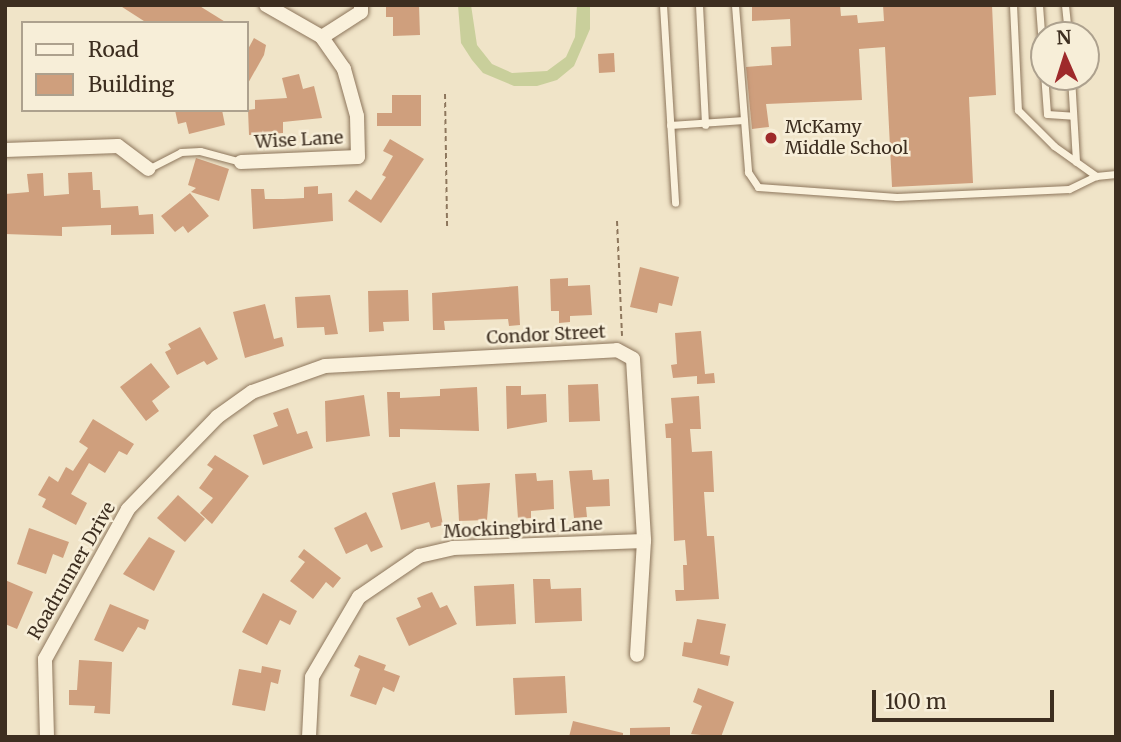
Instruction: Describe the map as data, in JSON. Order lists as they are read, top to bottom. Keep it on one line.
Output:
{"streets":{"street":["Wise Lane","Condor Street","Mockingbird Lane","Roadrunner Drive"]},"crossings":[["Condor Street","Mockingbird Lane"],["Condor Street","Roadrunner Drive"]],"places":["McKamy Middle School"],"legend":["Road","Building"],"scale_bar":"100 m","north":"top"}
